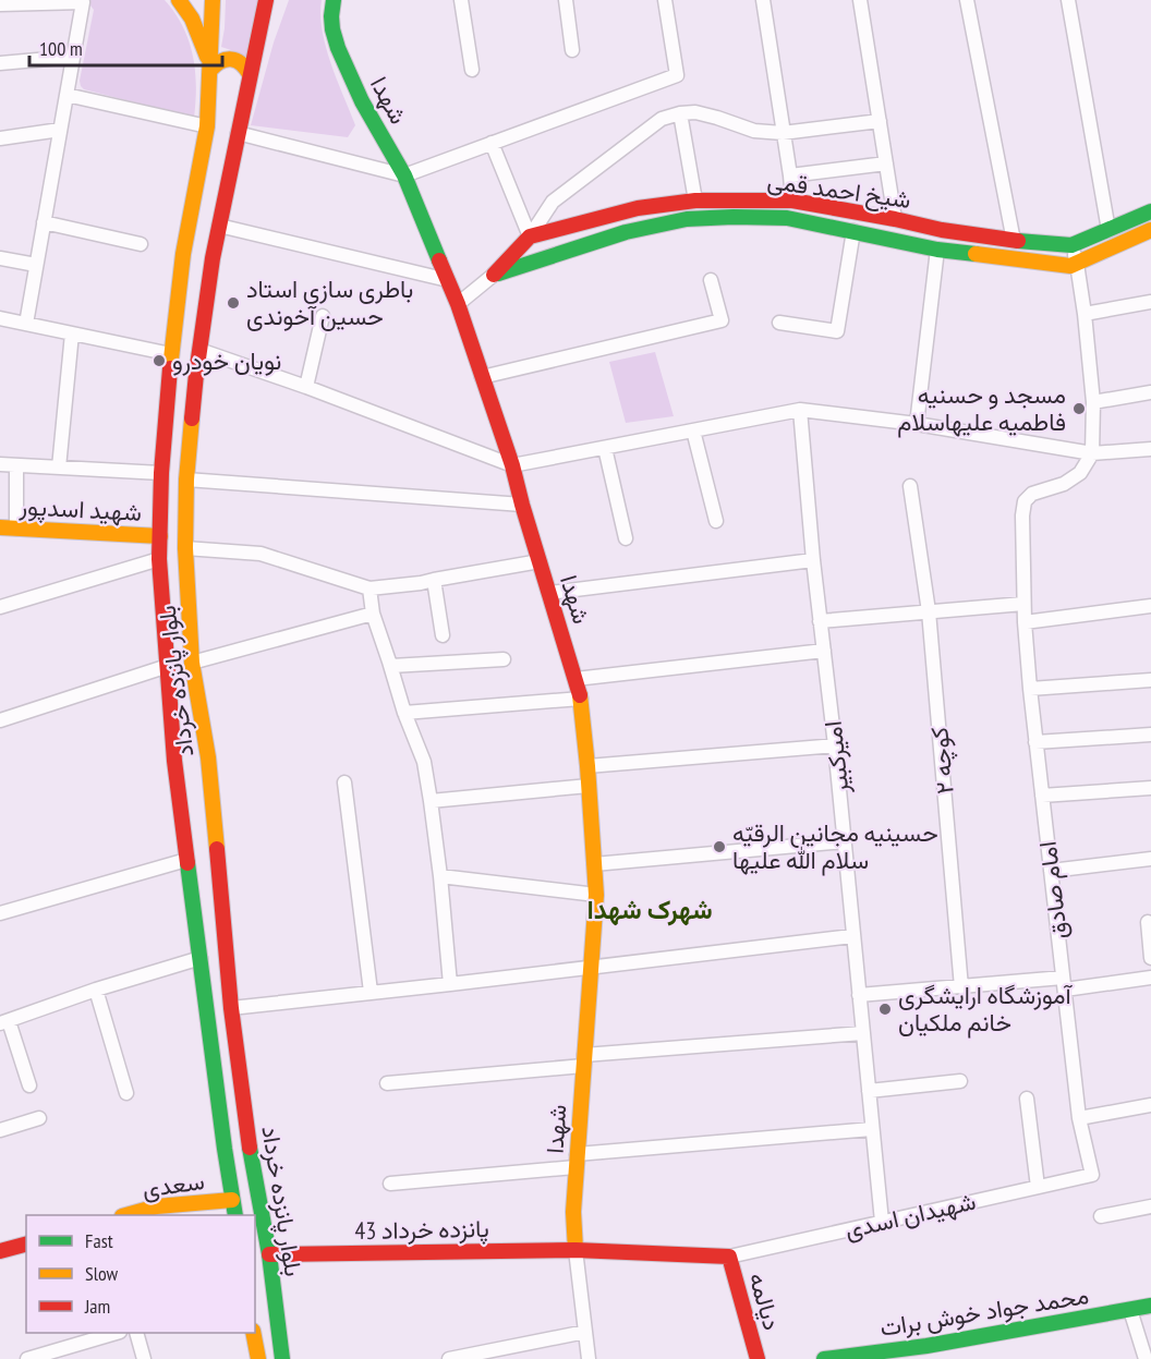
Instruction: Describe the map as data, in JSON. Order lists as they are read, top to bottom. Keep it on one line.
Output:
{"streets":{"main road":["شهدا","شیخ احمد قمی","شهید اسدپور","بلوار پانزده خرداد","سعدی","پانزده خرداد 43","دیالمه","محمد جواد خوش برات"],"street":["امیرکبیر","کوچه ۲","امام صادق","شهیدان اسدی"]},"crossings":[["شهدا","شیخ احمد قمی"],["شهدا","پانزده خرداد 43"],["شهید اسدپور","بلوار پانزده خرداد"],["بلوار پانزده خرداد","سعدی"],["بلوار پانزده خرداد","پانزده خرداد 43"],["امیرکبیر","شهیدان اسدی"],["امام صادق","شهیدان اسدی"],["شهیدان اسدی","پانزده خرداد 43"],["شهیدان اسدی","دیالمه"],["پانزده خرداد 43","دیالمه"]],"districts":["شهرک شهدا"],"places":["باطری سازی استاد حسین آخوندی","نویان خودرو","مسجد و حسنیه فاطمیه علیهاسلام","حسینیه مجانین الرقیّه سلام الله علیها","آموزشگاه ارایشگری خانم ملکیان"],"legend":["Fast","Slow","Jam"],"scale_bar":"100 m"}
